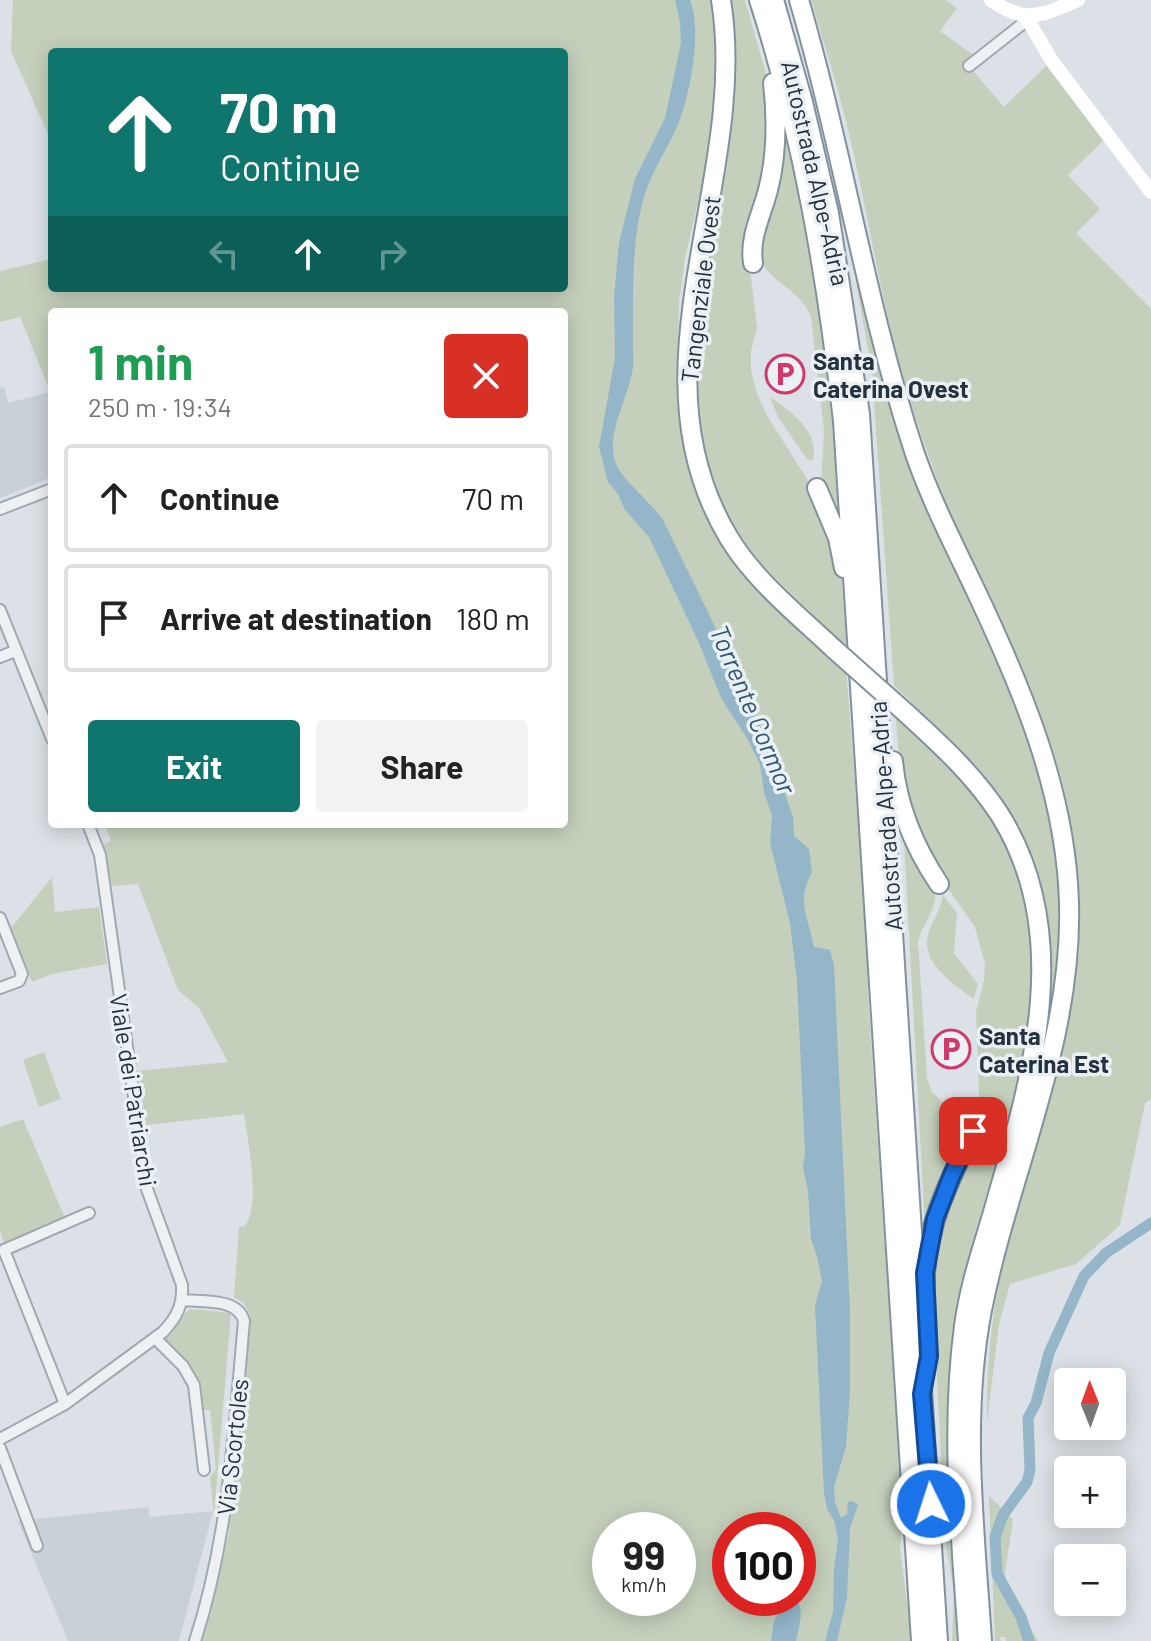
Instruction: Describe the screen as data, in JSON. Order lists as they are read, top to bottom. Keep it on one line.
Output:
{"streets":{"highway":["Autostrada Alpe-Adria","Tangenziale Ovest"],"street":["Viale dei Patriarchi","Via Scortoles"]},"crossings":[["Viale dei Patriarchi","Via Scortoles"]],"water":["Torrente Cormor"],"places":{"parking":["Santa Caterina Ovest","Santa Caterina Est"]},"north":"top","page":{"turn":["70 m","Continue"],"heading":["1 min","250 m · 19:34"],"list":[{"name":"Continue","value":"70 m"},{"name":"Arrive at destination","value":"180 m"}],"buttons":["Exit","Share"],"map_buttons":["+","−"],"speed":"99 km/h","limit":"100"}}
